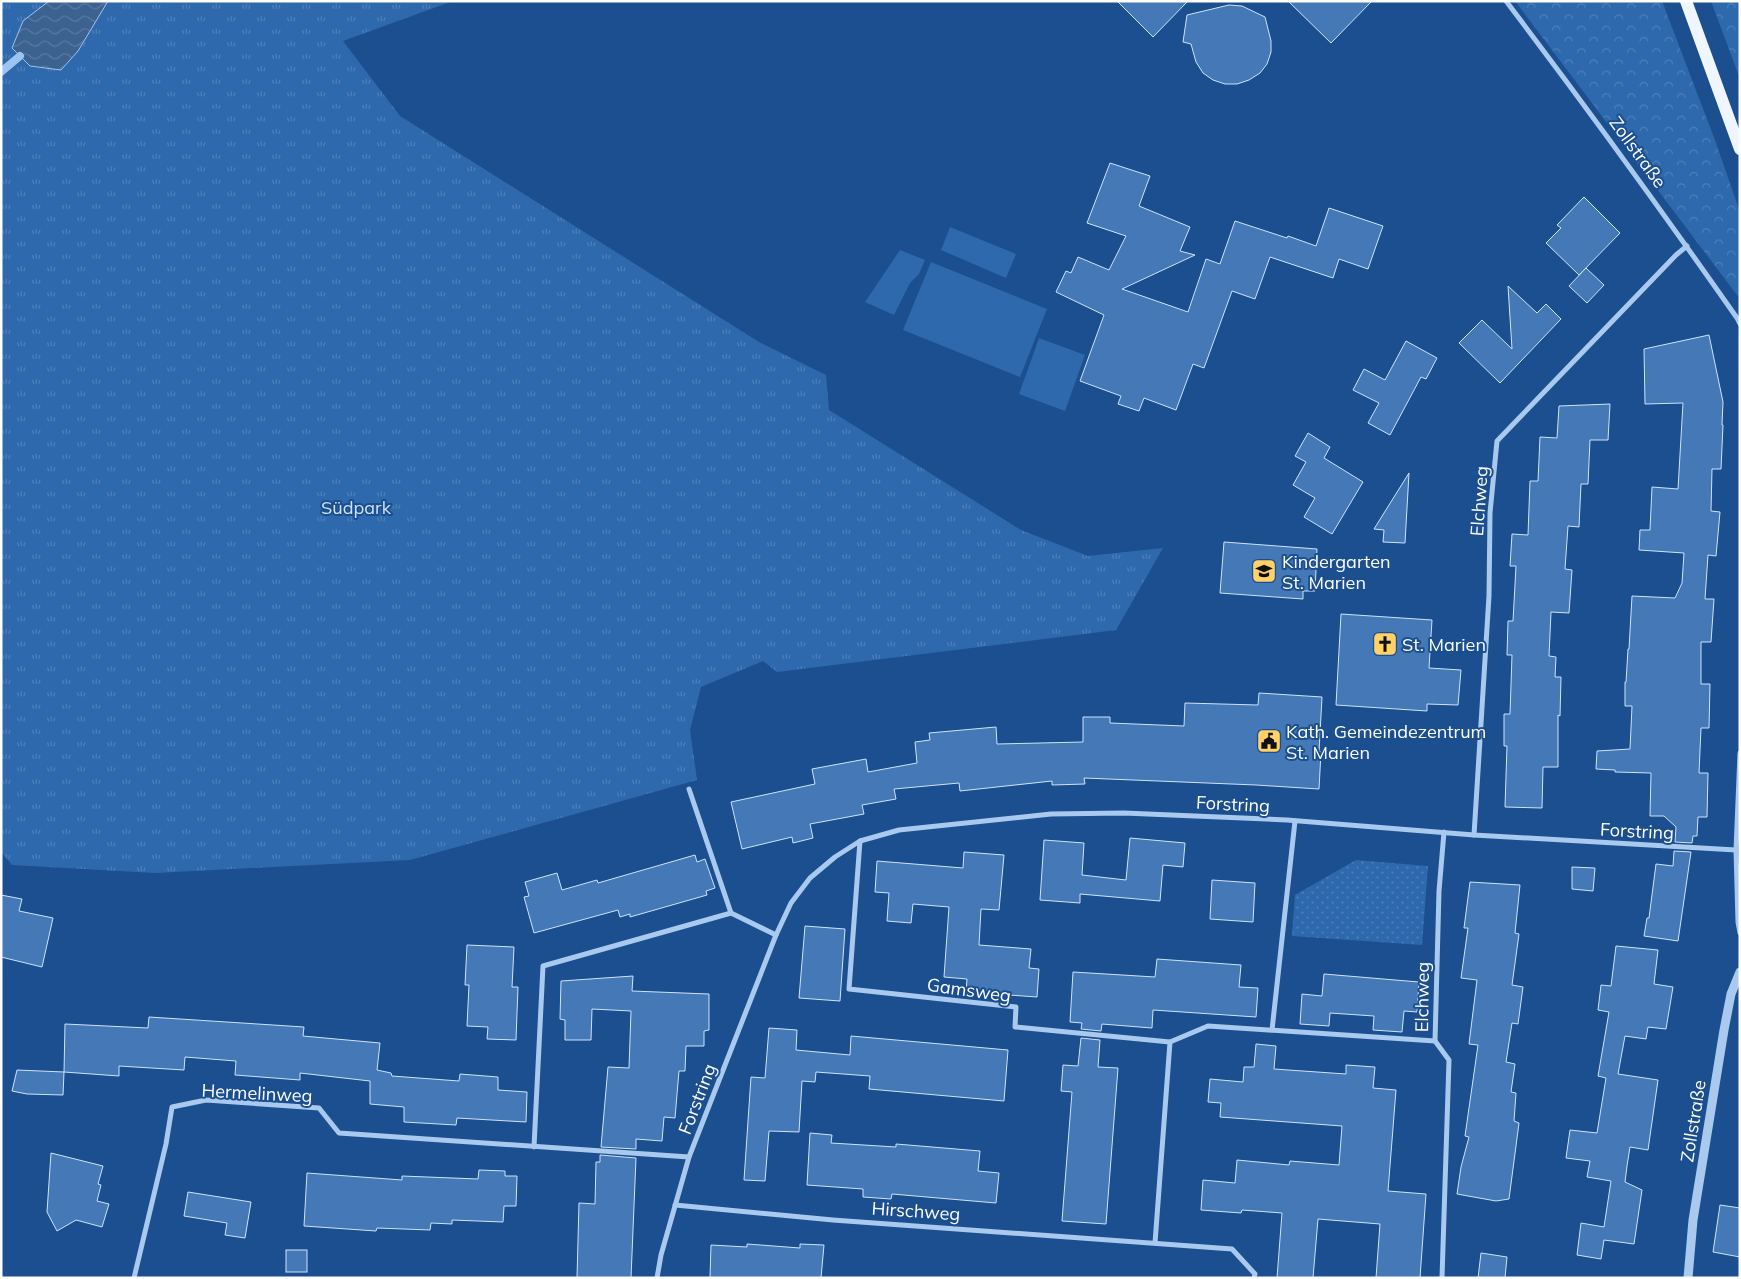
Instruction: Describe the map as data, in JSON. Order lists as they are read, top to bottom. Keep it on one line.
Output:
{"streets":{"street":["Zollstraße","Elchweg","Forstring","Gamsweg","Hermelinweg","Hirschweg"]},"crossings":[["Zollstraße","Elchweg"],["Elchweg","Forstring"],["Elchweg","Gamsweg"],["Forstring","Gamsweg"],["Forstring","Hermelinweg"],["Forstring","Hirschweg"]],"parks":["Südpark"],"places":{"school or university":["Kindergarten St. Marien"],"church":["St. Marien"],"public building":["Kath. Gemeindezentrum St. Marien"]}}
